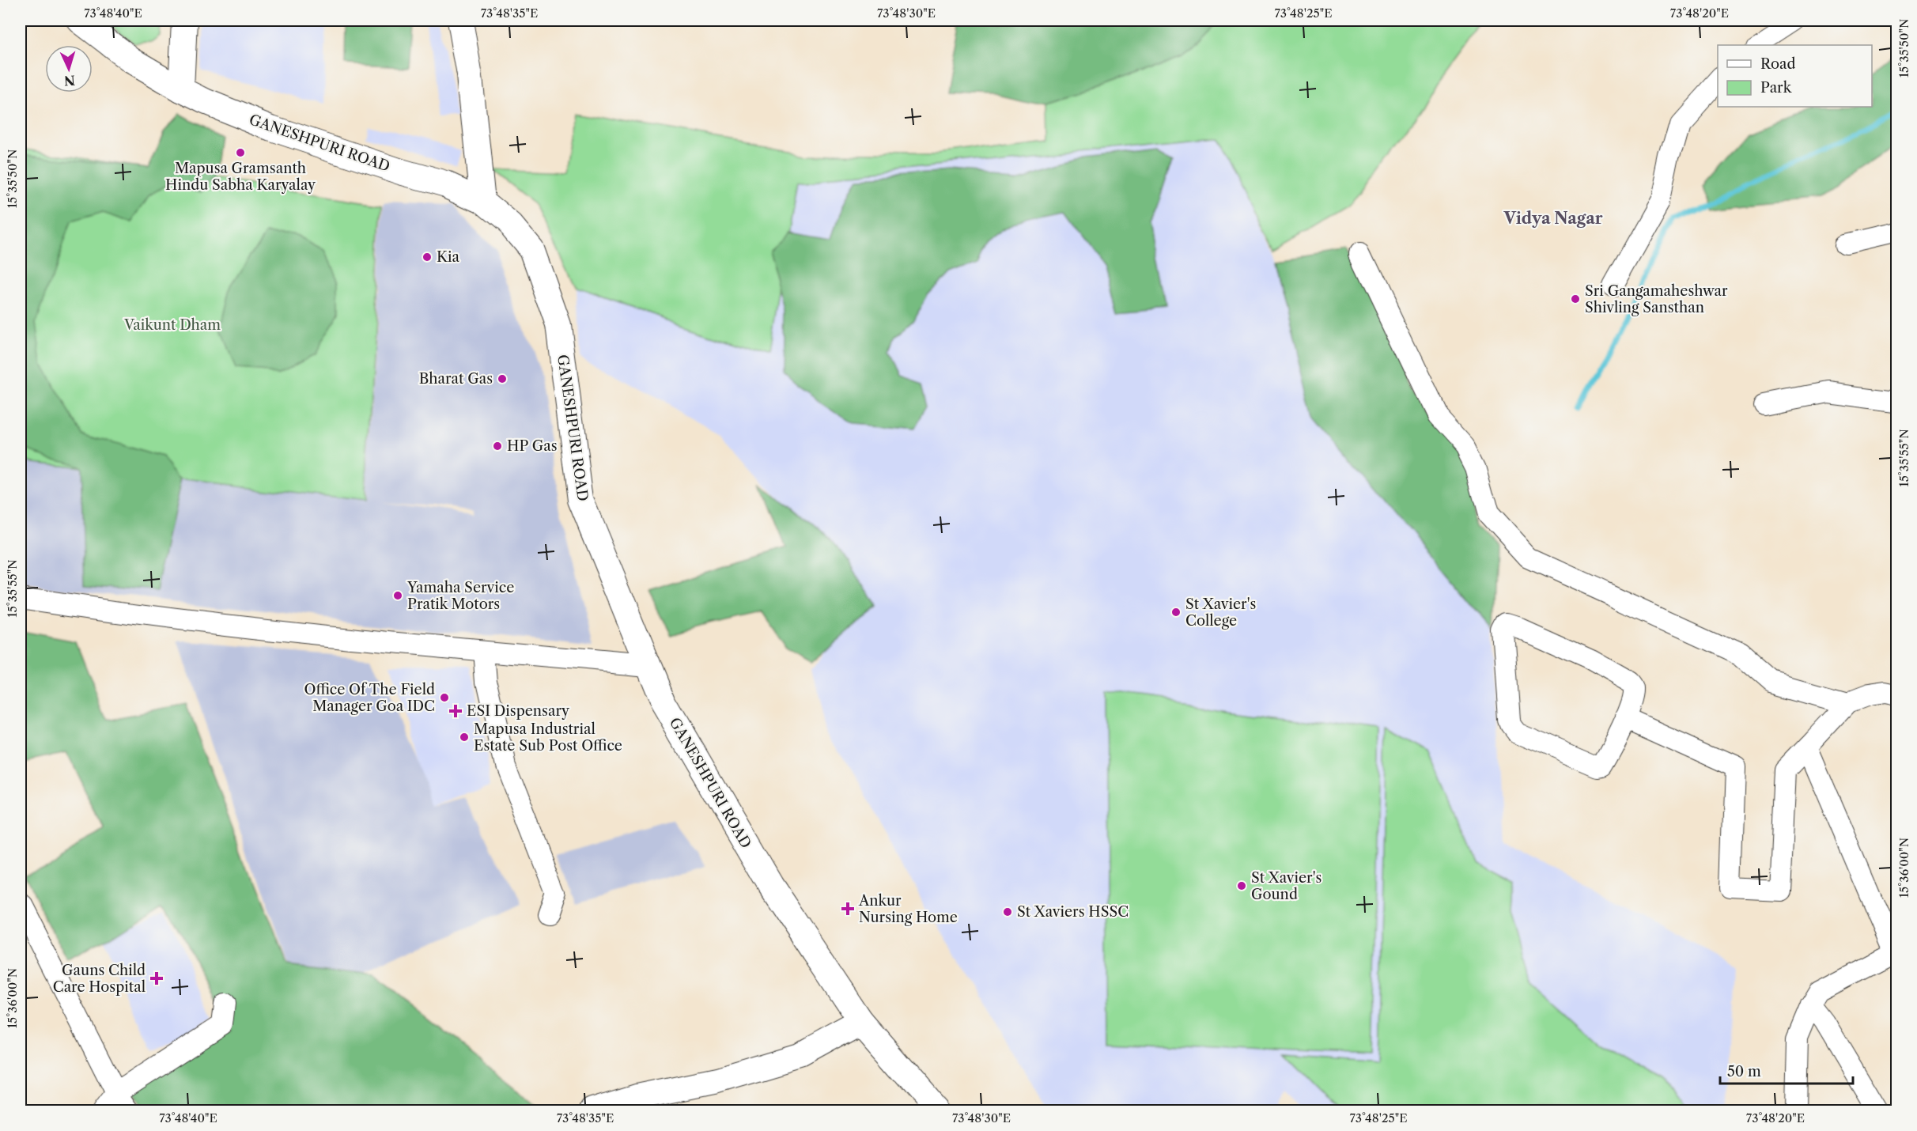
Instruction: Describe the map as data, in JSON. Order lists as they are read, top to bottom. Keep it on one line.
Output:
{"streets":{"street":["GANESHPURI ROAD"]},"districts":["Vidya Nagar"],"parks":["Vaikunt Dham"],"places":{"other":["Mapusa Gramsanth Hindu Sabha Karyalay","Kia","Sri Gangamaheshwar Shivling Sansthan","Bharat Gas","HP Gas","Yamaha Service Pratik Motors","St Xavier's College","Office Of The Field Manager Goa IDC","Mapusa Industrial Estate Sub Post Office","St Xavier's Gound","St Xaviers HSSC"],"health":["ESI Dispensary","Ankur Nursing Home","Gauns Child Care Hospital"]},"legend":["Road","Park"],"scale_bar":"50 m","north":"bottom","coordinates":["73°48'40\"E","73°48'35\"E","73°48'30\"E","73°48'25\"E","73°48'20\"E","15°35'50\"N","15°35'55\"N","15°36'00\"N"]}
